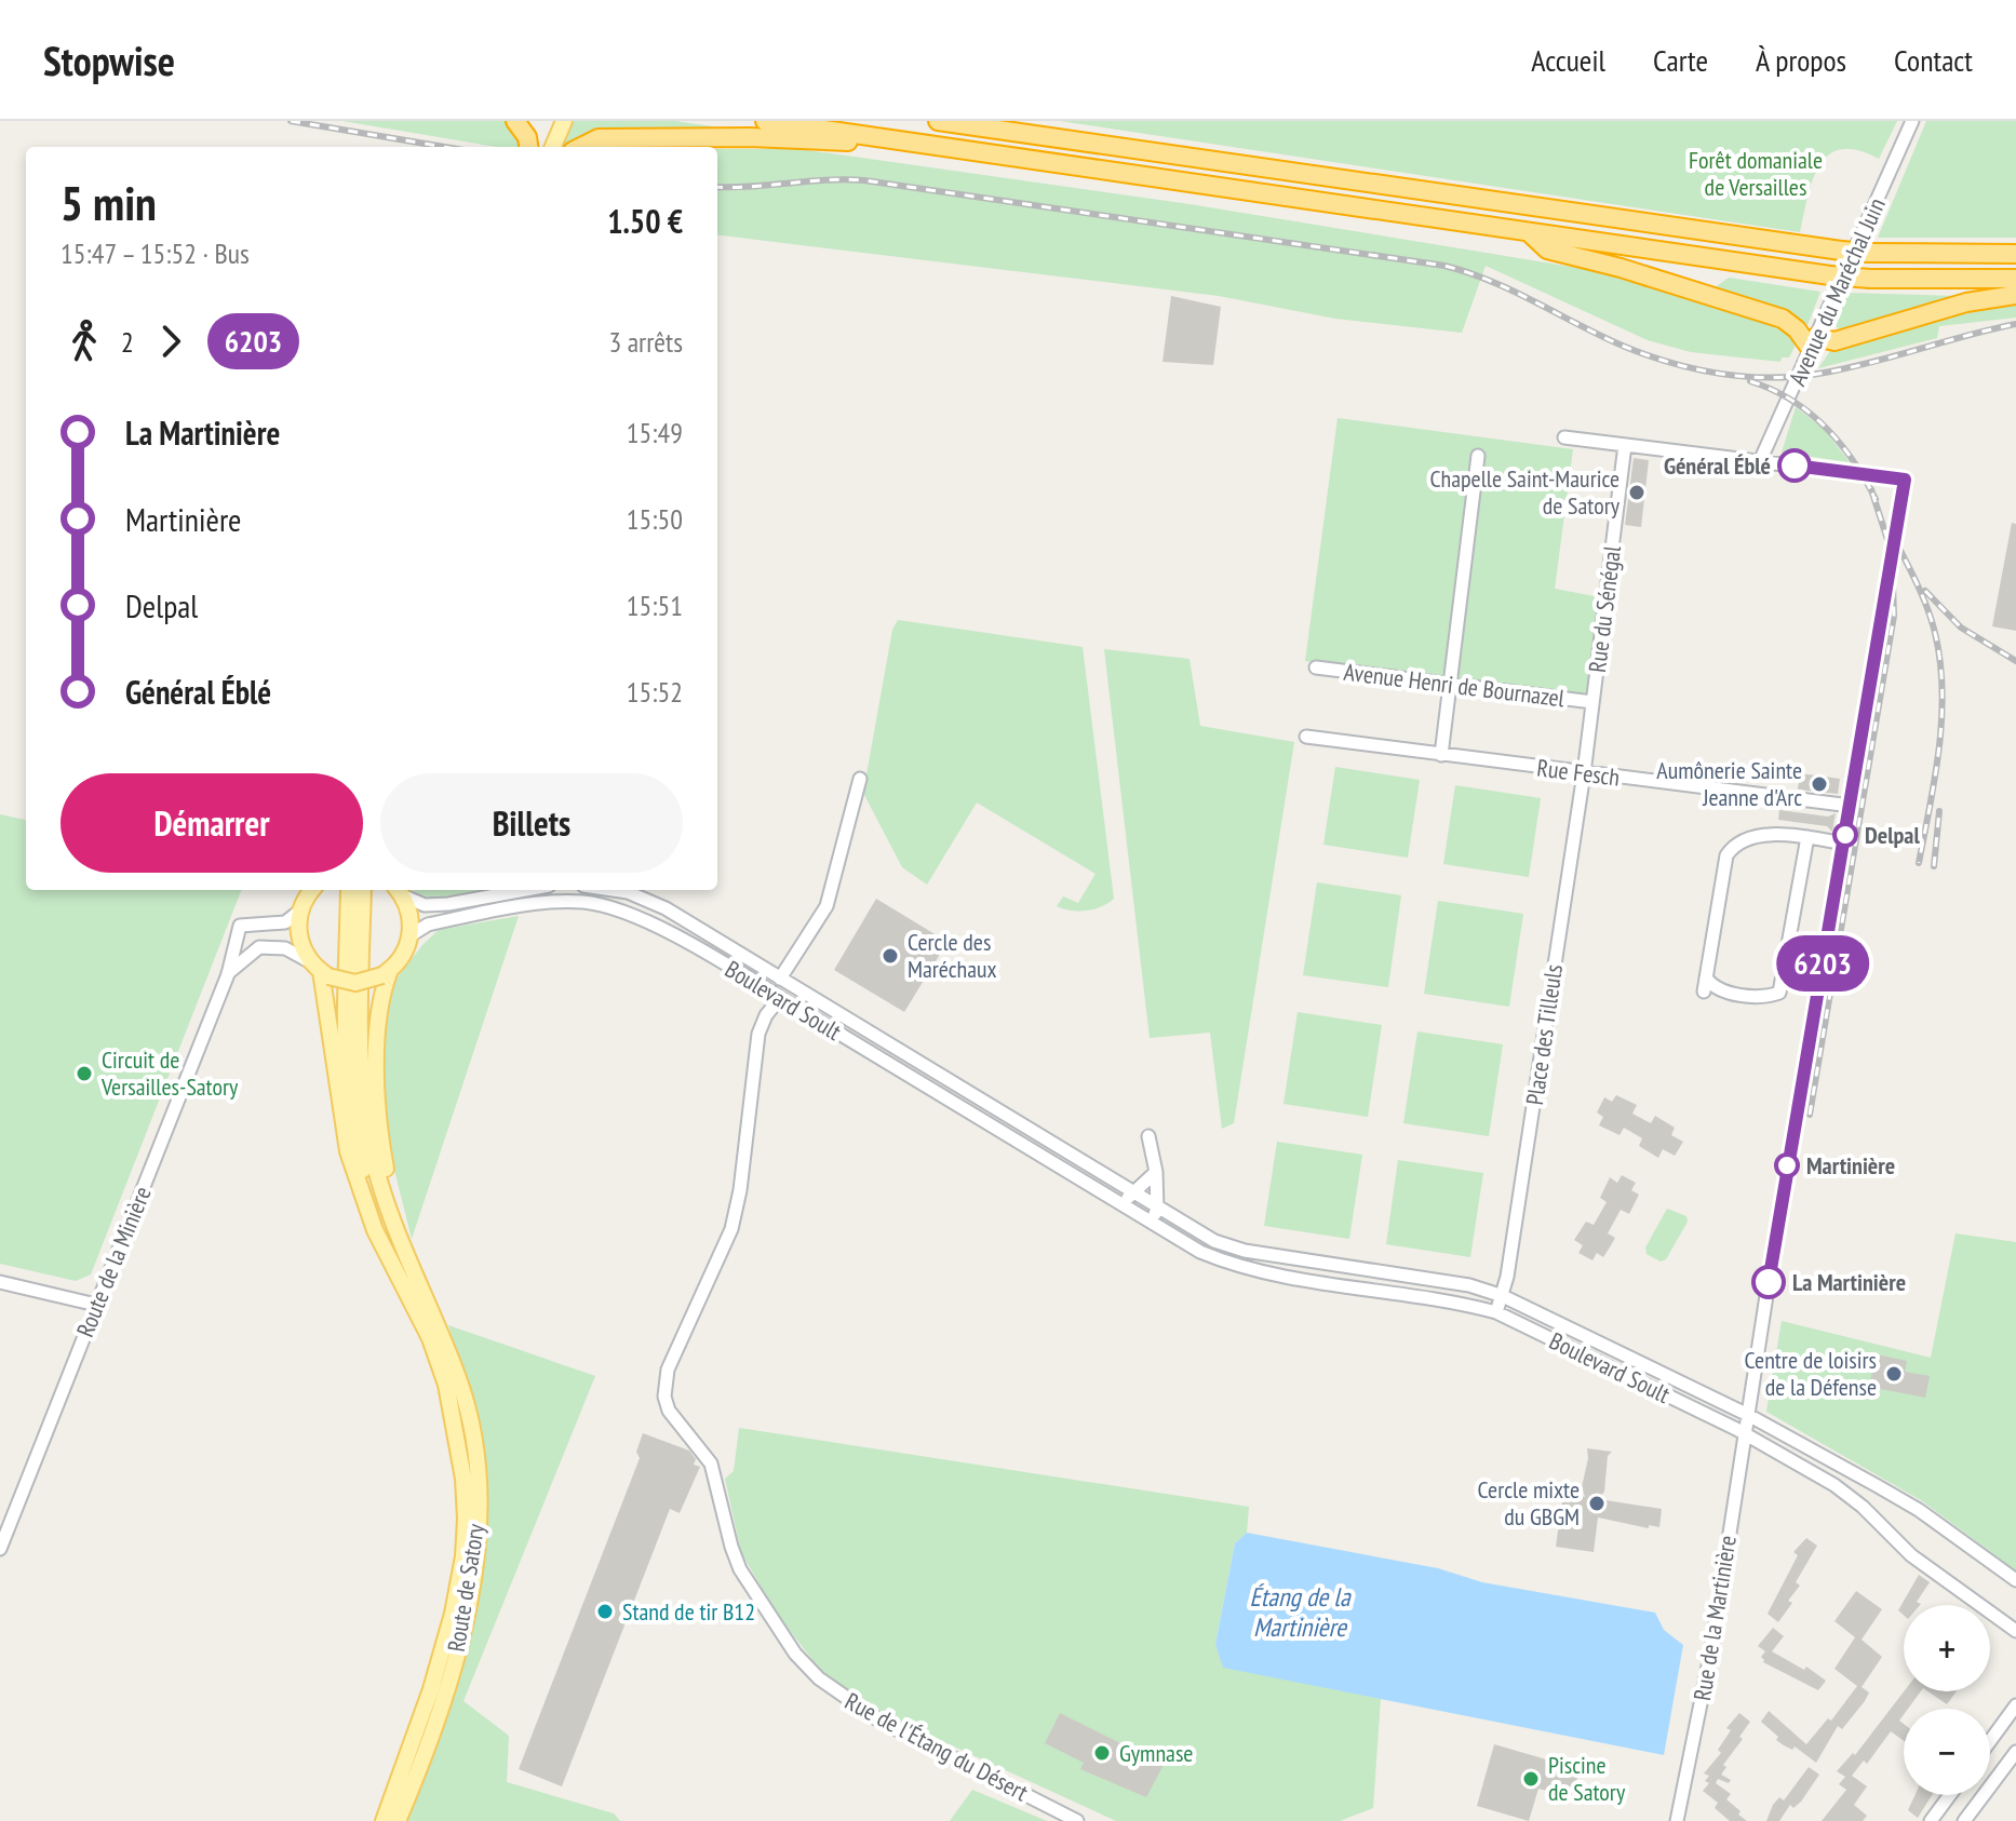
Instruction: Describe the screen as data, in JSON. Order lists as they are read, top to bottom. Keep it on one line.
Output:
{"streets":{"main road":["Route de Satory"],"street":["Avenue du Maréchal Juin","Rue du Sénégal","Avenue Henri de Bournazel","Rue Fesch","Boulevard Soult","Place des Tilleuls","Route de la Minière","Rue de la Martinière","Rue de l'Étang du Désert"]},"crossings":[["Avenue du Maréchal Juin","Rue de la Martinière"],["Rue du Sénégal","Avenue Henri de Bournazel"],["Rue du Sénégal","Rue Fesch"],["Rue du Sénégal","Place des Tilleuls"],["Rue Fesch","Place des Tilleuls"],["Rue Fesch","Rue de la Martinière"],["Boulevard Soult","Place des Tilleuls"],["Boulevard Soult","Rue de la Martinière"],["Boulevard Soult","Rue de l'Étang du Désert"]],"water":["Étang de la Martinière"],"parks":["Forêt domaniale de Versailles"],"places":["Général Éblé","Chapelle Saint-Maurice de Satory","Aumônerie Sainte Jeanne d'Arc","Delpal","Cercle des Maréchaux","Circuit de Versailles-Satory","Martinière","La Martinière","Centre de loisirs de la Défense","Cercle mixte du GBGM","Stand de tir B12","Gymnase","Piscine de Satory"],"lines":["bus line 6203"],"page":{"header":"Stopwise","nav":["Accueil","Carte","À propos","Contact"],"on_map":"6203","heading":["5 min","15:47 – 15:52 · Bus","1.50 €"],"legs":["2","6203","3 arrêts"],"list":[{"name":"La Martinière","value":"15:49"},{"name":"Martinière","value":"15:50"},{"name":"Delpal","value":"15:51"},{"name":"Général Éblé","value":"15:52"}],"buttons":["Démarrer","Billets"],"map_buttons":["+","−"]}}
